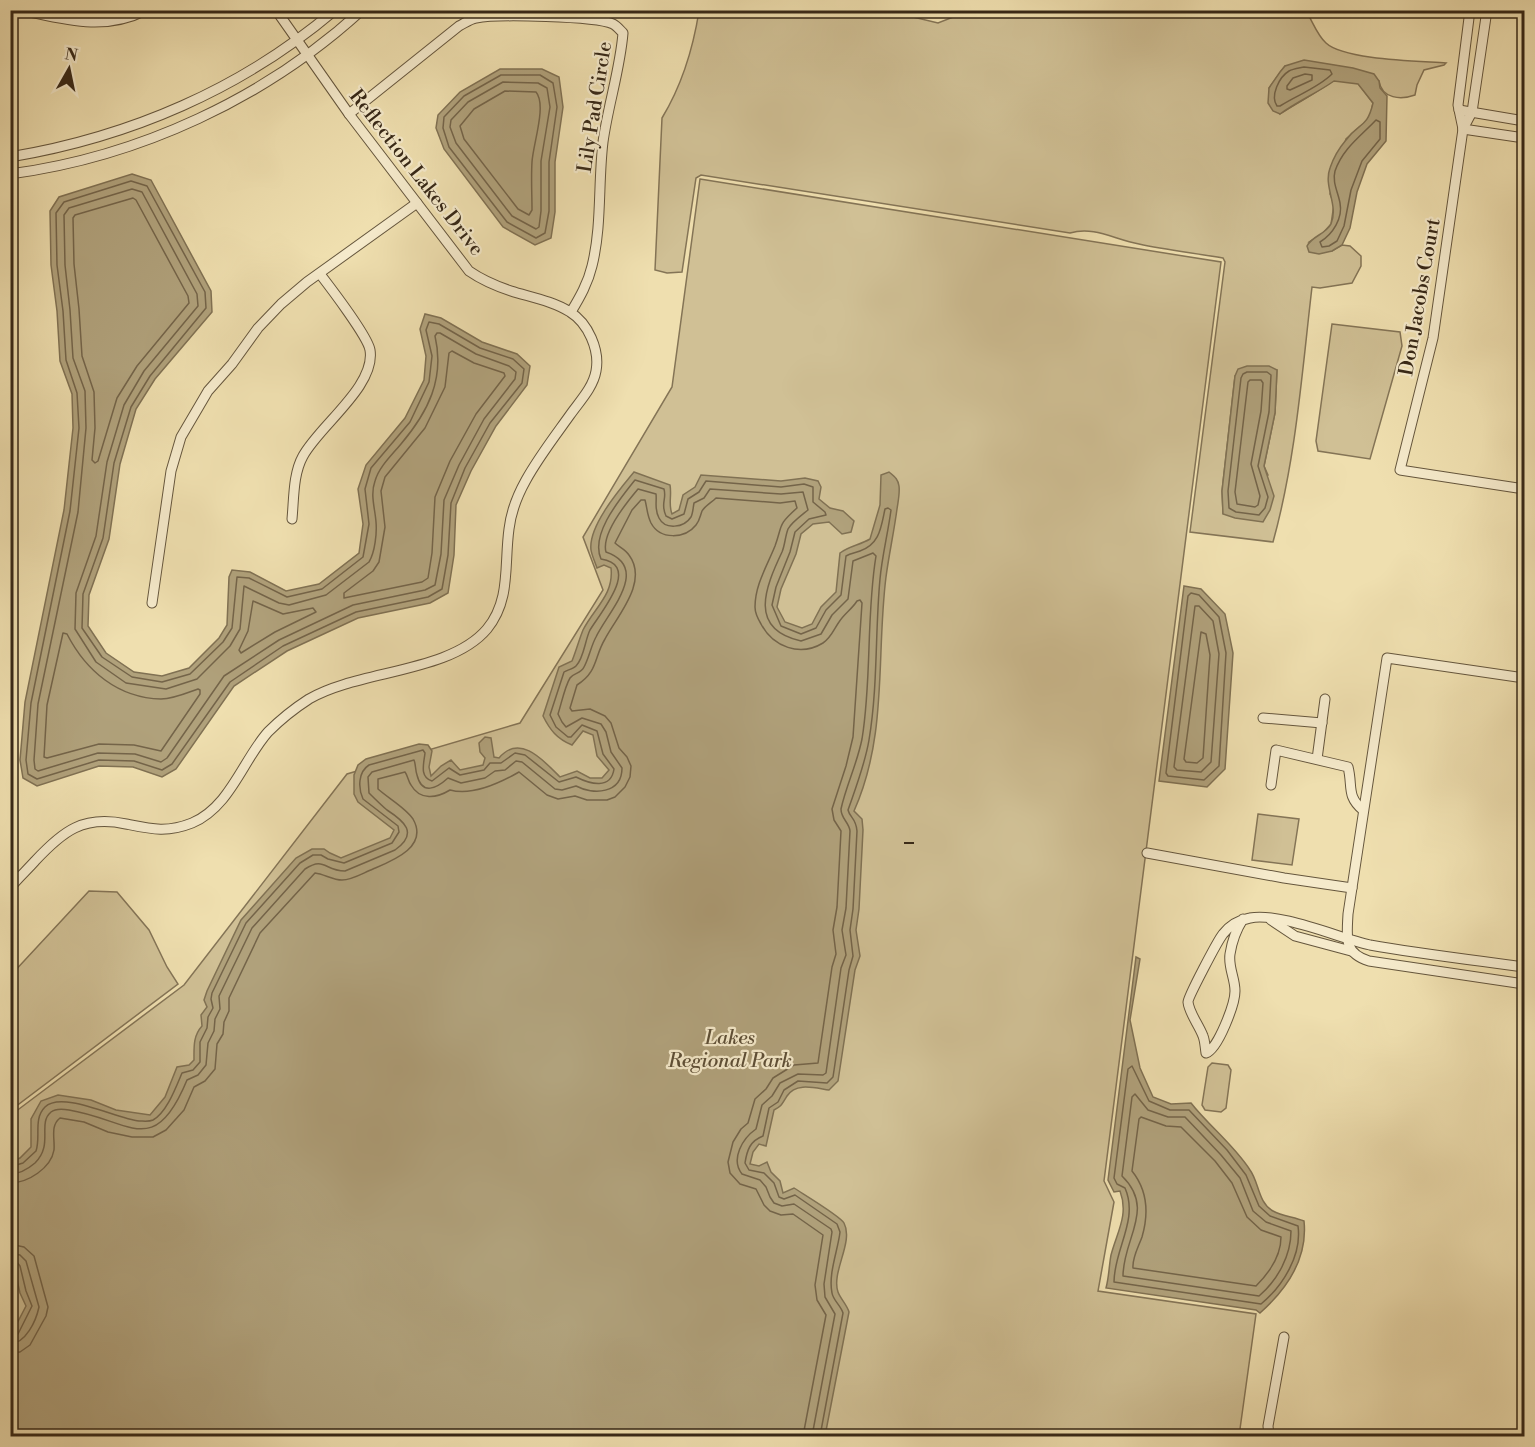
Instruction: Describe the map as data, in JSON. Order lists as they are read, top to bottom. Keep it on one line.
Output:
{"streets":{"street":["Lily Pad Circle","Reflection Lakes Drive","Don Jacobs Court"]},"crossings":[["Lily Pad Circle","Reflection Lakes Drive"]],"parks":["Lakes Regional Park"],"north":"top"}
